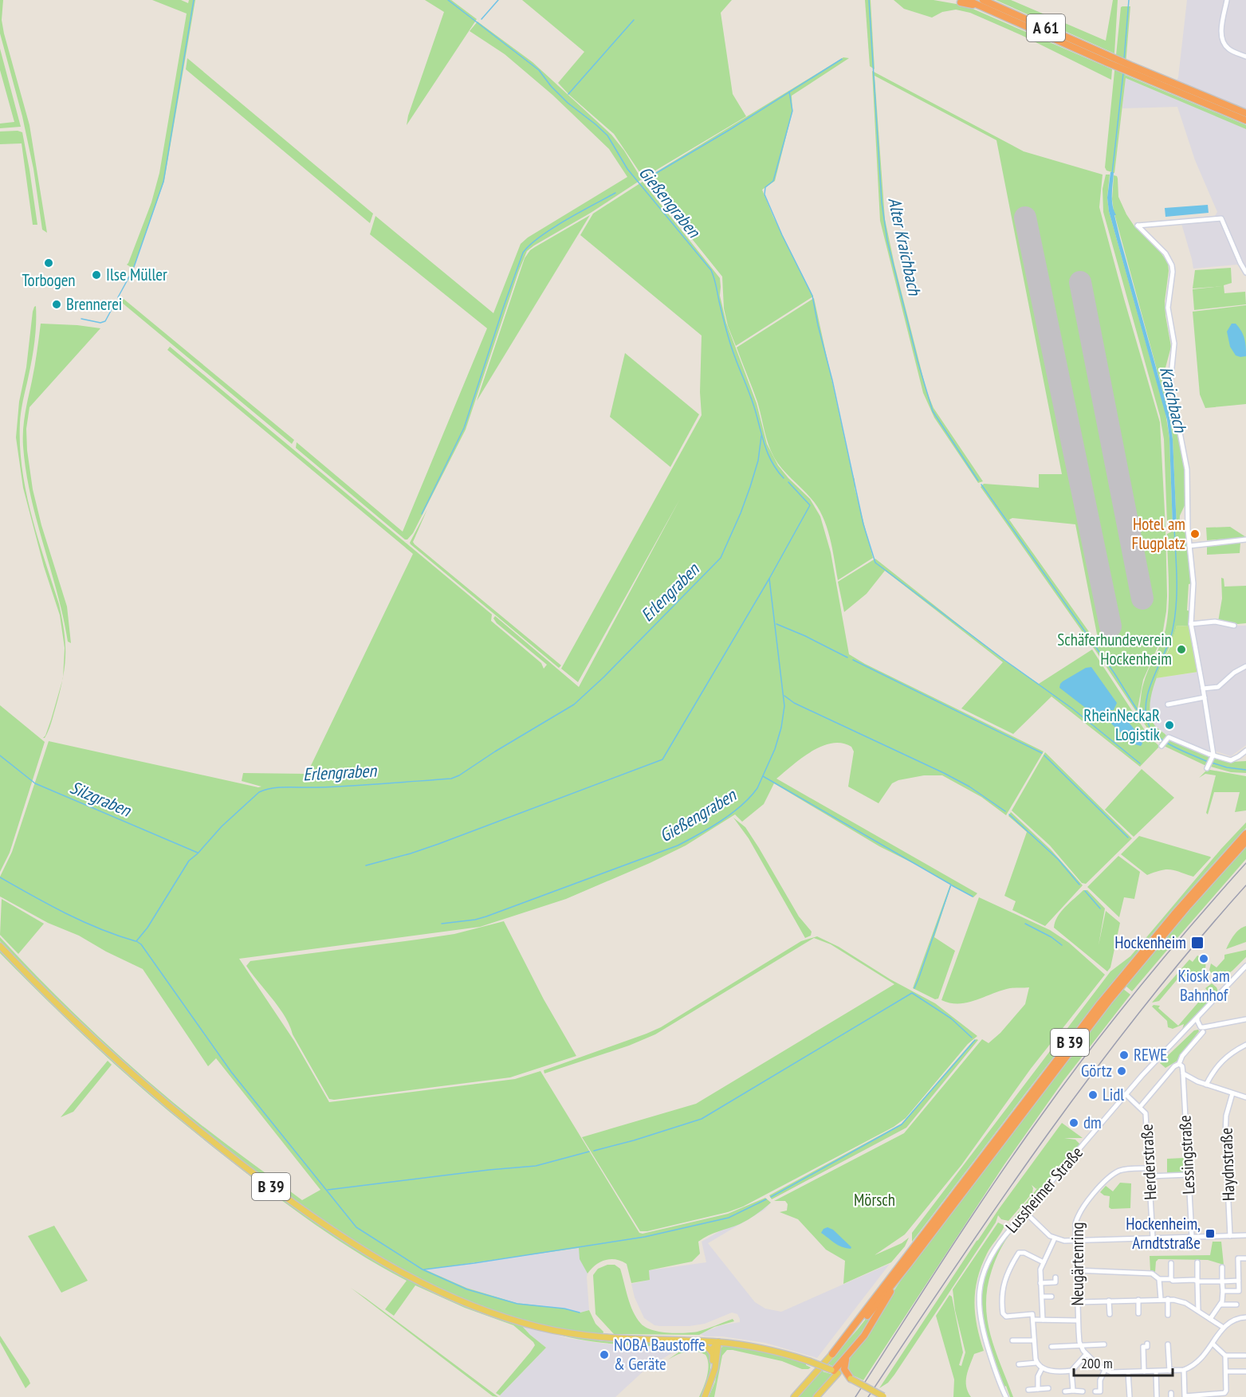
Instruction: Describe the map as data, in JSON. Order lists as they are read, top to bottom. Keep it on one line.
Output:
{"streets":{"highway":["A 61","B 39"],"street":["Lessingstraße","Herderstraße","Haydnstraße","Lussheimer Straße","Neugärtenring"]},"crossings":[["Herderstraße","Lussheimer Straße"],["Herderstraße","Neugärtenring"]],"water":["Gießengraben","Alter Kraichbach","Kraichbach","Erlengraben","Silzgraben"],"parks":["Mörsch"],"places":{"other":["Torbogen","Ilse Müller","Brennerei","Hotel am Flugplatz","Schäferhundeverein Hockenheim","RheinNeckaR Logistik","Kiosk am Bahnhof","REWE","Görtz","Lidl","dm","NOBA Baustoffe & Geräte"],"transit":["Hockenheim","Hockenheim, Arndtstraße"]},"scale_bar":"200 m"}
